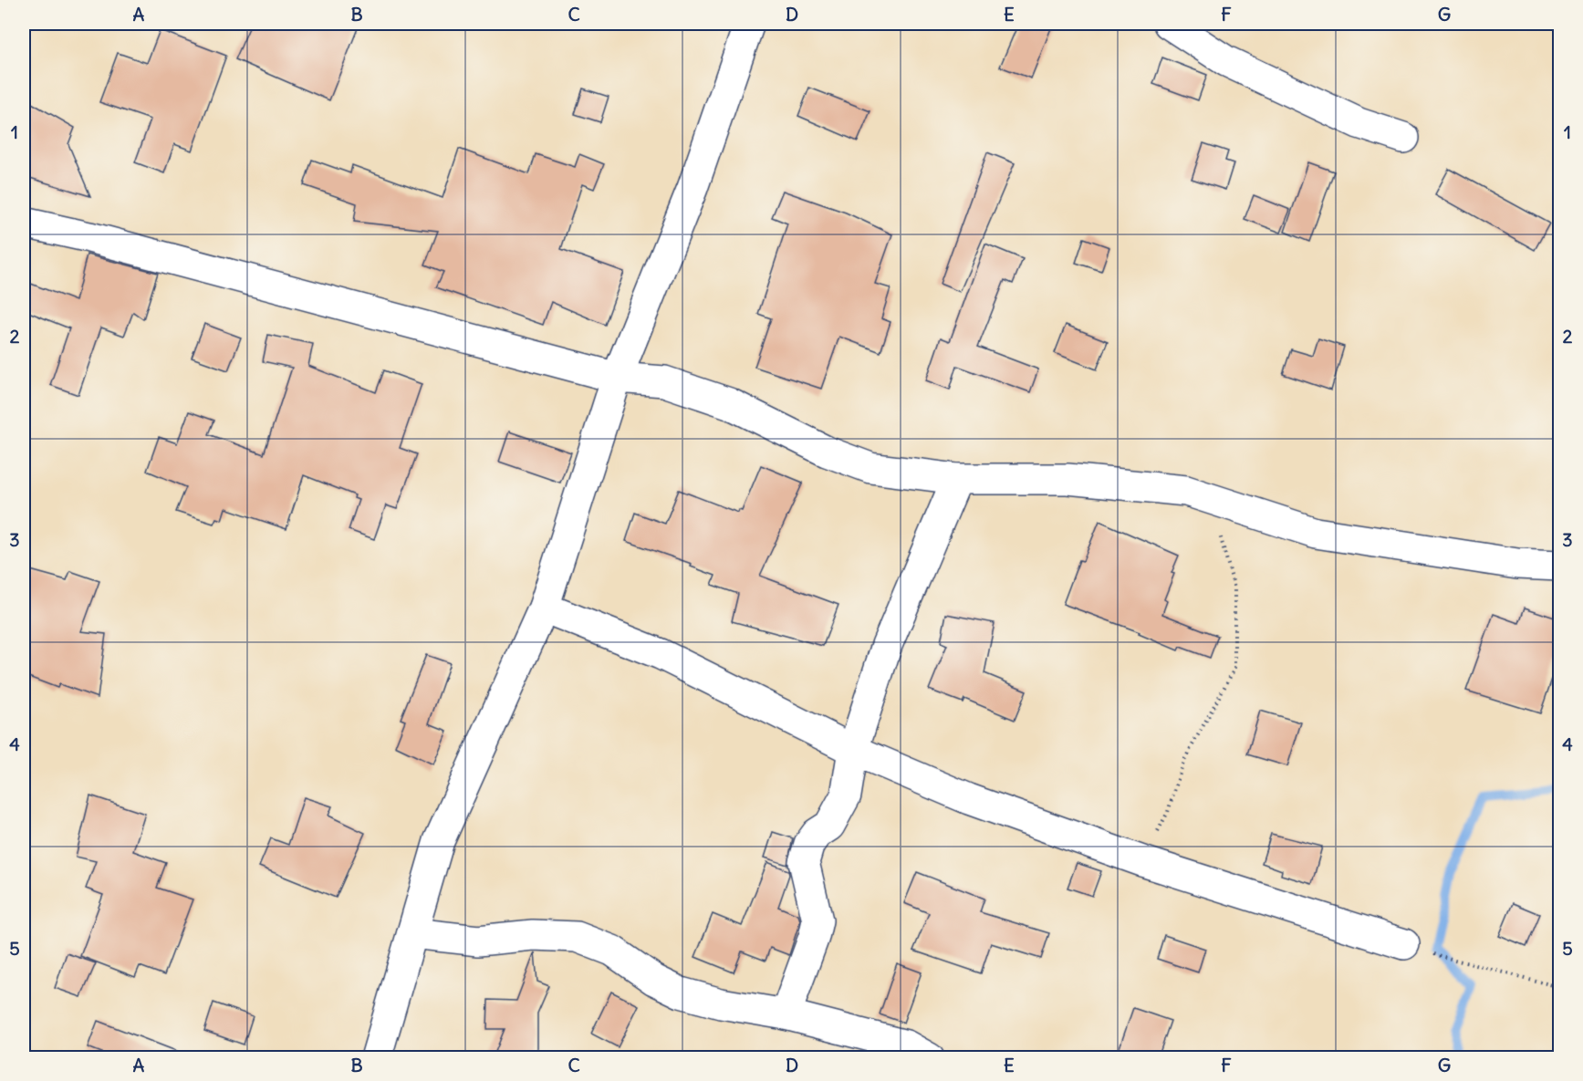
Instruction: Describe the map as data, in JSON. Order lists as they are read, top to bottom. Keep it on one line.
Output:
{"grid":{"columns":["A","B","C","D","E","F","G"],"rows":["1","2","3","4","5"]}}
